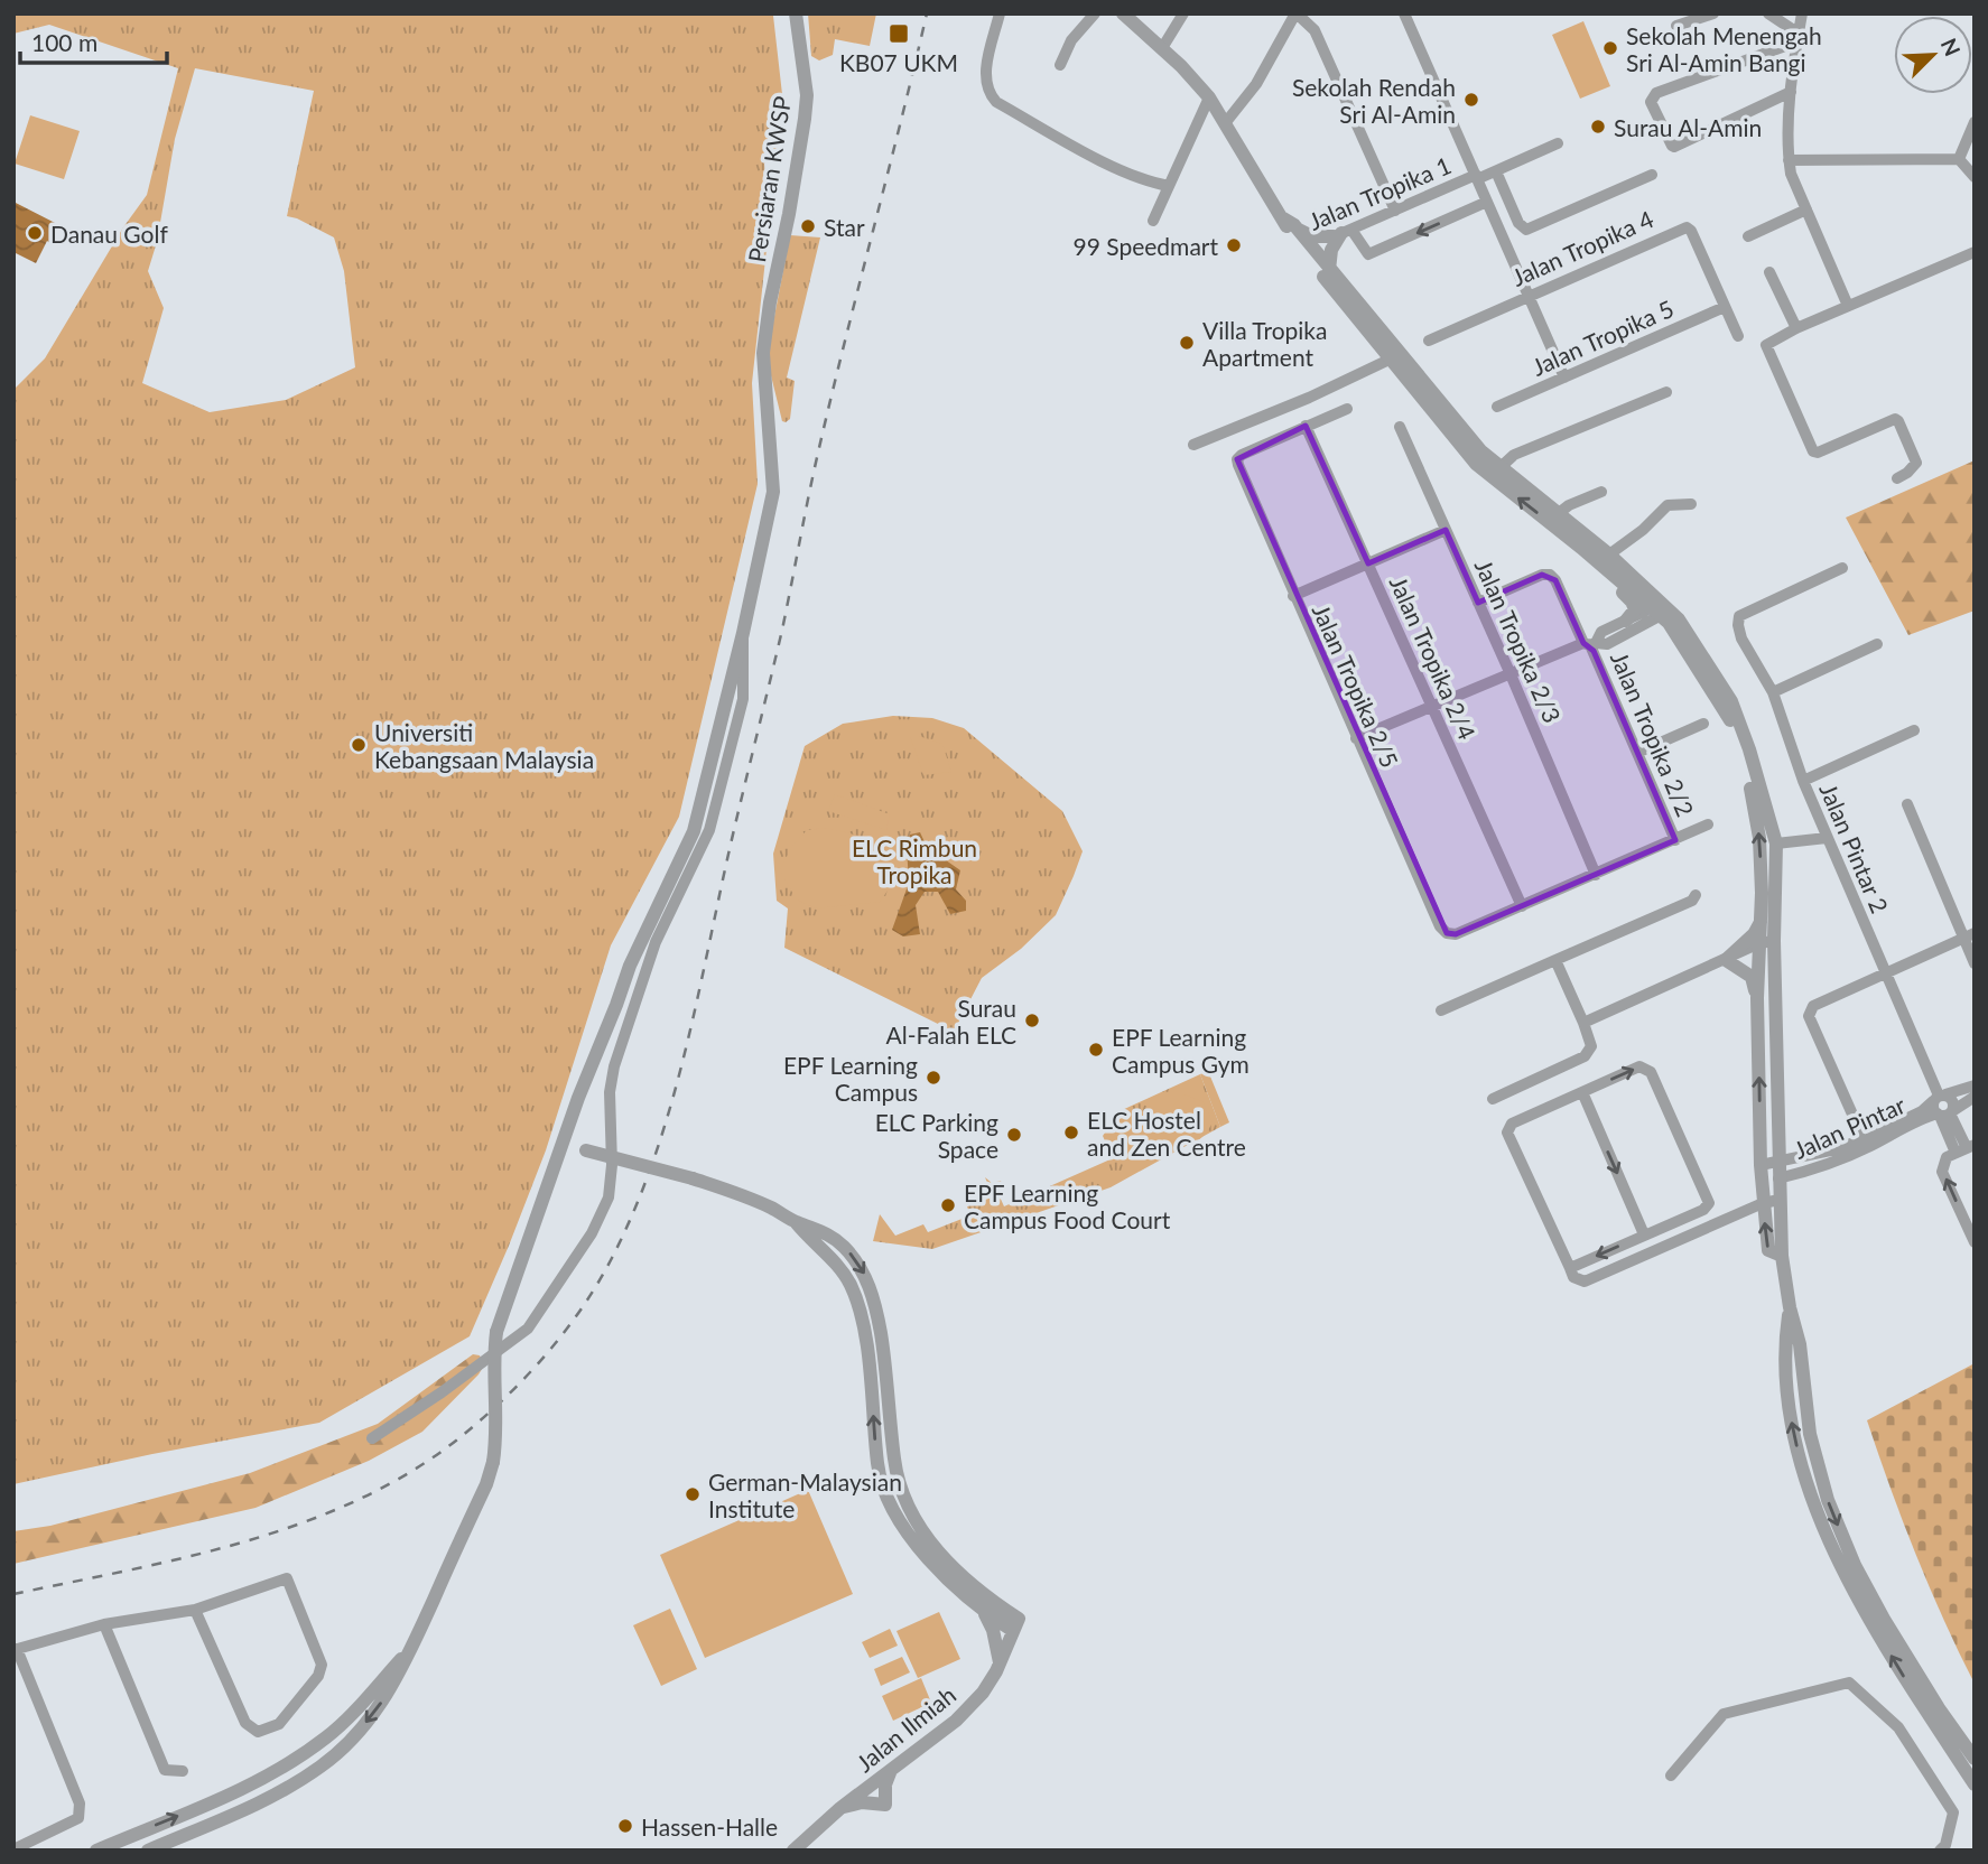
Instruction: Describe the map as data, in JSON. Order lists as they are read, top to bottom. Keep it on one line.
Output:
{"streets":{"street":["Persiaran KWSP","Jalan Tropika 1","Jalan Tropika 4","Jalan Tropika 5","Jalan Tropika 2/3","Jalan Tropika 2/4","Jalan Tropika 2/5","Jalan Tropika 2/2","Jalan Pintar 2","Jalan Pintar","Jalan Ilmiah"]},"crossings":[["Jalan Tropika 4","Jalan Tropika 5"],["Jalan Tropika 2/3","Jalan Tropika 2/2"],["Jalan Tropika 2/4","Jalan Tropika 2/5"],["Jalan Pintar 2","Jalan Pintar"]],"parks":["ELC Rimbun Tropika"],"places":{"transit":["KB07 UKM"],"other":["Sekolah Menengah Sri Al-Amin Bangi","Sekolah Rendah Sri Al-Amin","Surau Al-Amin","Star","Danau Golf","99 Speedmart","Villa Tropika Apartment","Universiti Kebangsaan Malaysia","Surau Al-Falah ELC","EPF Learning Campus Gym","EPF Learning Campus","ELC Hostel and Zen Centre","ELC Parking Space","EPF Learning Campus Food Court","German-Malaysian Institute","Hassen-Halle"]},"scale_bar":"100 m","north":"top right"}
